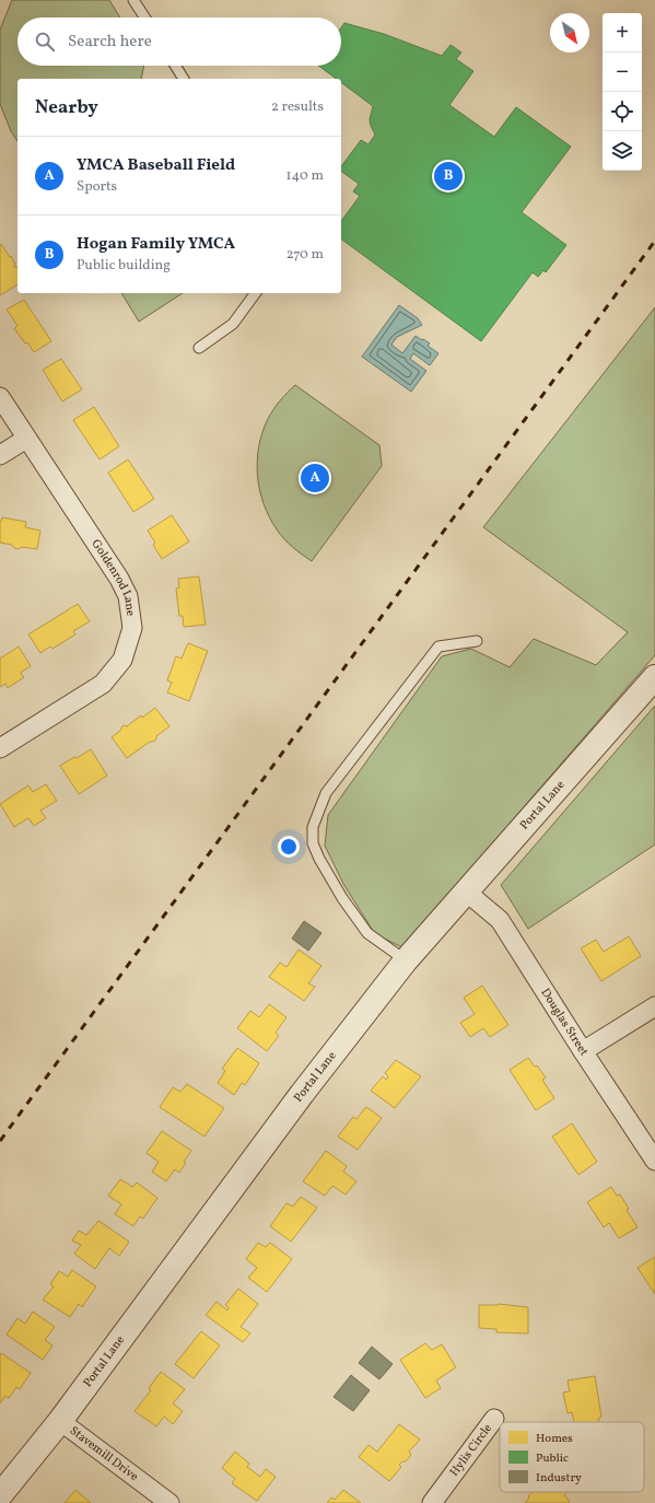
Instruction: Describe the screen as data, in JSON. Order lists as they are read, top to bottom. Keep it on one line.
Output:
{"streets":{"street":["Goldenrod Lane","Portal Lane","Douglas Street","Hylis Circle","Stavemill Drive"]},"crossings":[["Portal Lane","Douglas Street"],["Portal Lane","Stavemill Drive"]],"legend":["Homes","Public","Industry"],"north":"bottom right","page":{"map_buttons":["+","−"],"search":"Search here","heading":["Nearby","2 results"],"list":[{"mark":"A","name":"YMCA Baseball Field","note":"Sports","value":"140 m"},{"mark":"B","name":"Hogan Family YMCA","note":"Public building","value":"270 m"}],"pins":["B","A"]}}
